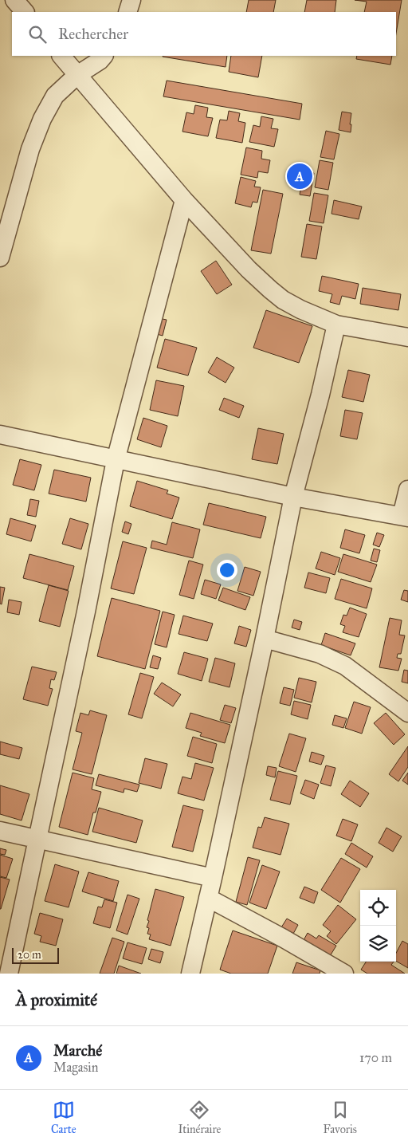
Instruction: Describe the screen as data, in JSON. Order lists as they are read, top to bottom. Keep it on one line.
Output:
{"scale_bar":"20 m","page":{"search":"Rechercher","pins":"A","scale":"20 m","heading":"À proximité","list":[{"mark":"A","name":"Marché","note":"Magasin","value":"170 m"}],"nav":["Carte","Itinéraire","Favoris"]}}
